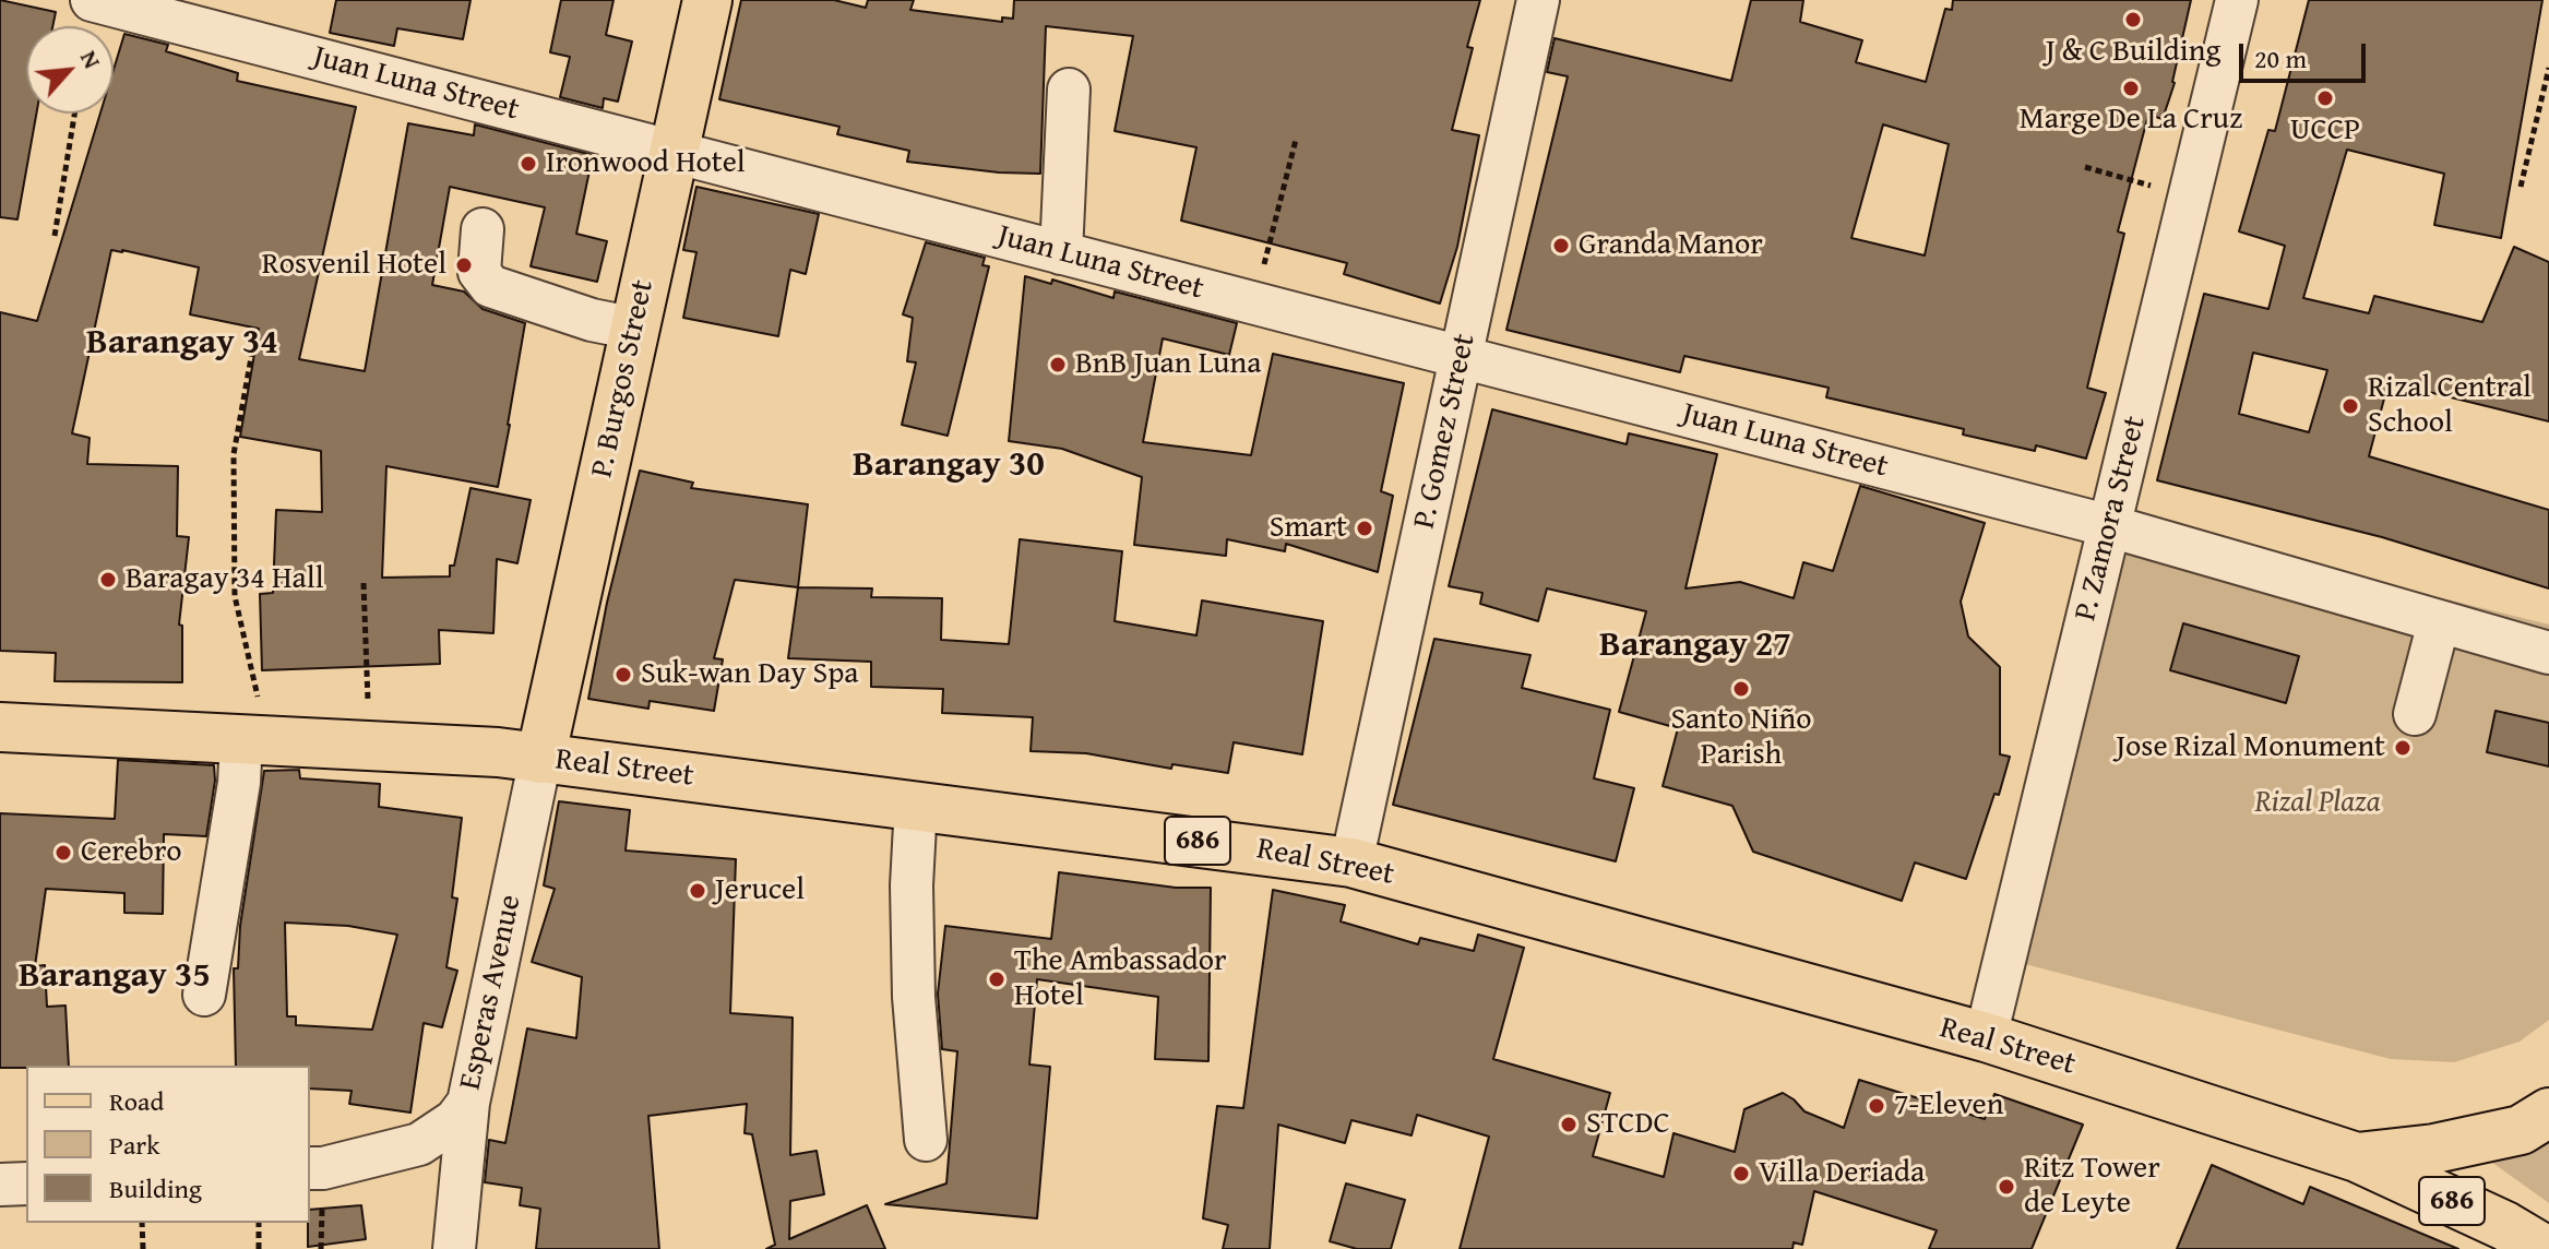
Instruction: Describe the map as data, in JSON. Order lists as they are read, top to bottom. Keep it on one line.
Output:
{"streets":{"main road":["P. Burgos Street","Real Street","686"],"street":["Juan Luna Street","P. Gomez Street","P. Zamora Street","Esperas Avenue"]},"crossings":[["Juan Luna Street","P. Burgos Street"],["Juan Luna Street","P. Gomez Street"],["Juan Luna Street","P. Zamora Street"],["P. Burgos Street","Real Street"],["P. Burgos Street","Esperas Avenue"],["P. Gomez Street","Real Street"],["P. Zamora Street","Real Street"],["Real Street","Esperas Avenue"]],"districts":["Barangay 34","Barangay 30","Barangay 27","Barangay 35"],"parks":["Rizal Plaza"],"places":["J & C Building","Marge De La Cruz","UCCP","Ironwood Hotel","Granda Manor","Rosvenil Hotel","BnB Juan Luna","Rizal Central School","Smart","Baragay 34 Hall","Suk-wan Day Spa","Santo Niño Parish","Jose Rizal Monument","Cerebro","Jerucel","The Ambassador Hotel","7-Eleven","STCDC","Villa Deriada","Ritz Tower de Leyte"],"legend":["Road","Park","Building"],"scale_bar":"20 m","north":"top right"}
